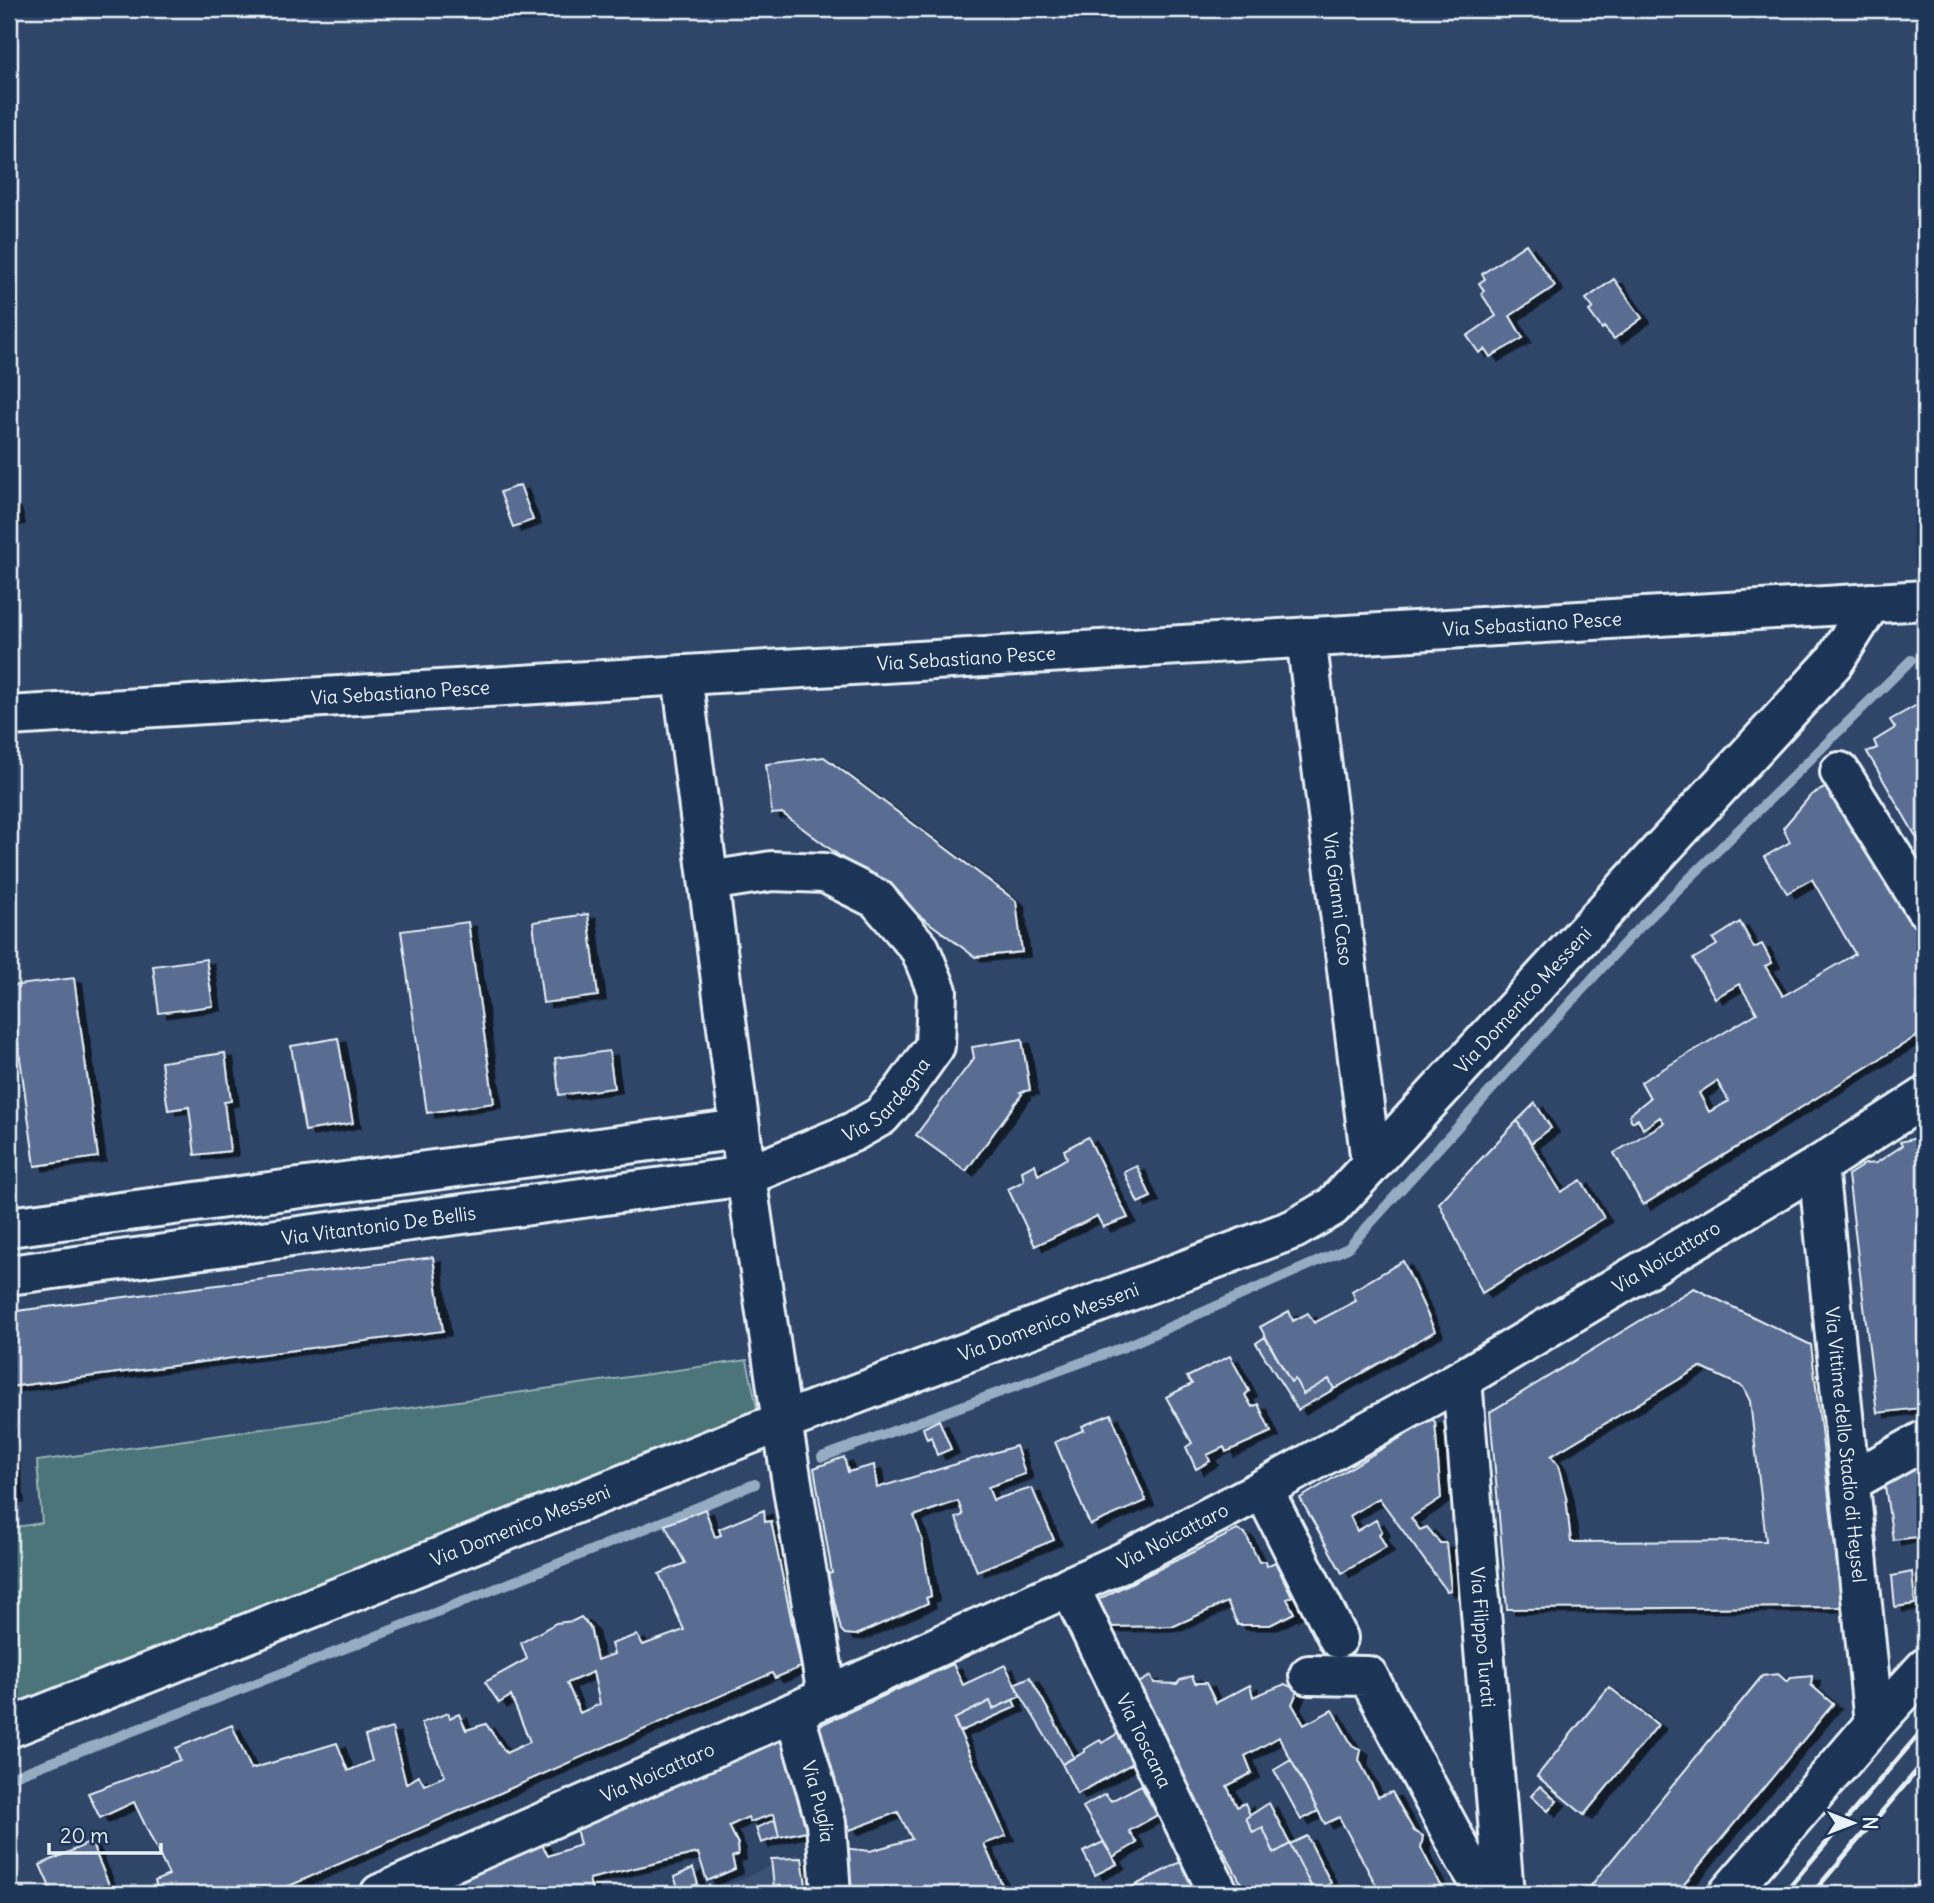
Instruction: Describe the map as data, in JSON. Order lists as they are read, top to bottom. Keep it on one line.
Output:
{"streets":{"street":["Via Sebastiano Pesce","Via Gianni Caso","Via Domenico Messeni","Via Sardegna","Via Vitantonio De Bellis","Via Noicattaro","Via Vittime dello Stadio di Heysel","Via Filippo Turati","Via Toscana","Via Puglia"]},"crossings":[["Via Sebastiano Pesce","Via Gianni Caso"],["Via Sebastiano Pesce","Via Domenico Messeni"],["Via Gianni Caso","Via Domenico Messeni"],["Via Sardegna","Via Vitantonio De Bellis"],["Via Noicattaro","Via Vittime dello Stadio di Heysel"],["Via Noicattaro","Via Filippo Turati"],["Via Noicattaro","Via Toscana"],["Via Noicattaro","Via Puglia"]],"scale_bar":"20 m","north":"right"}
